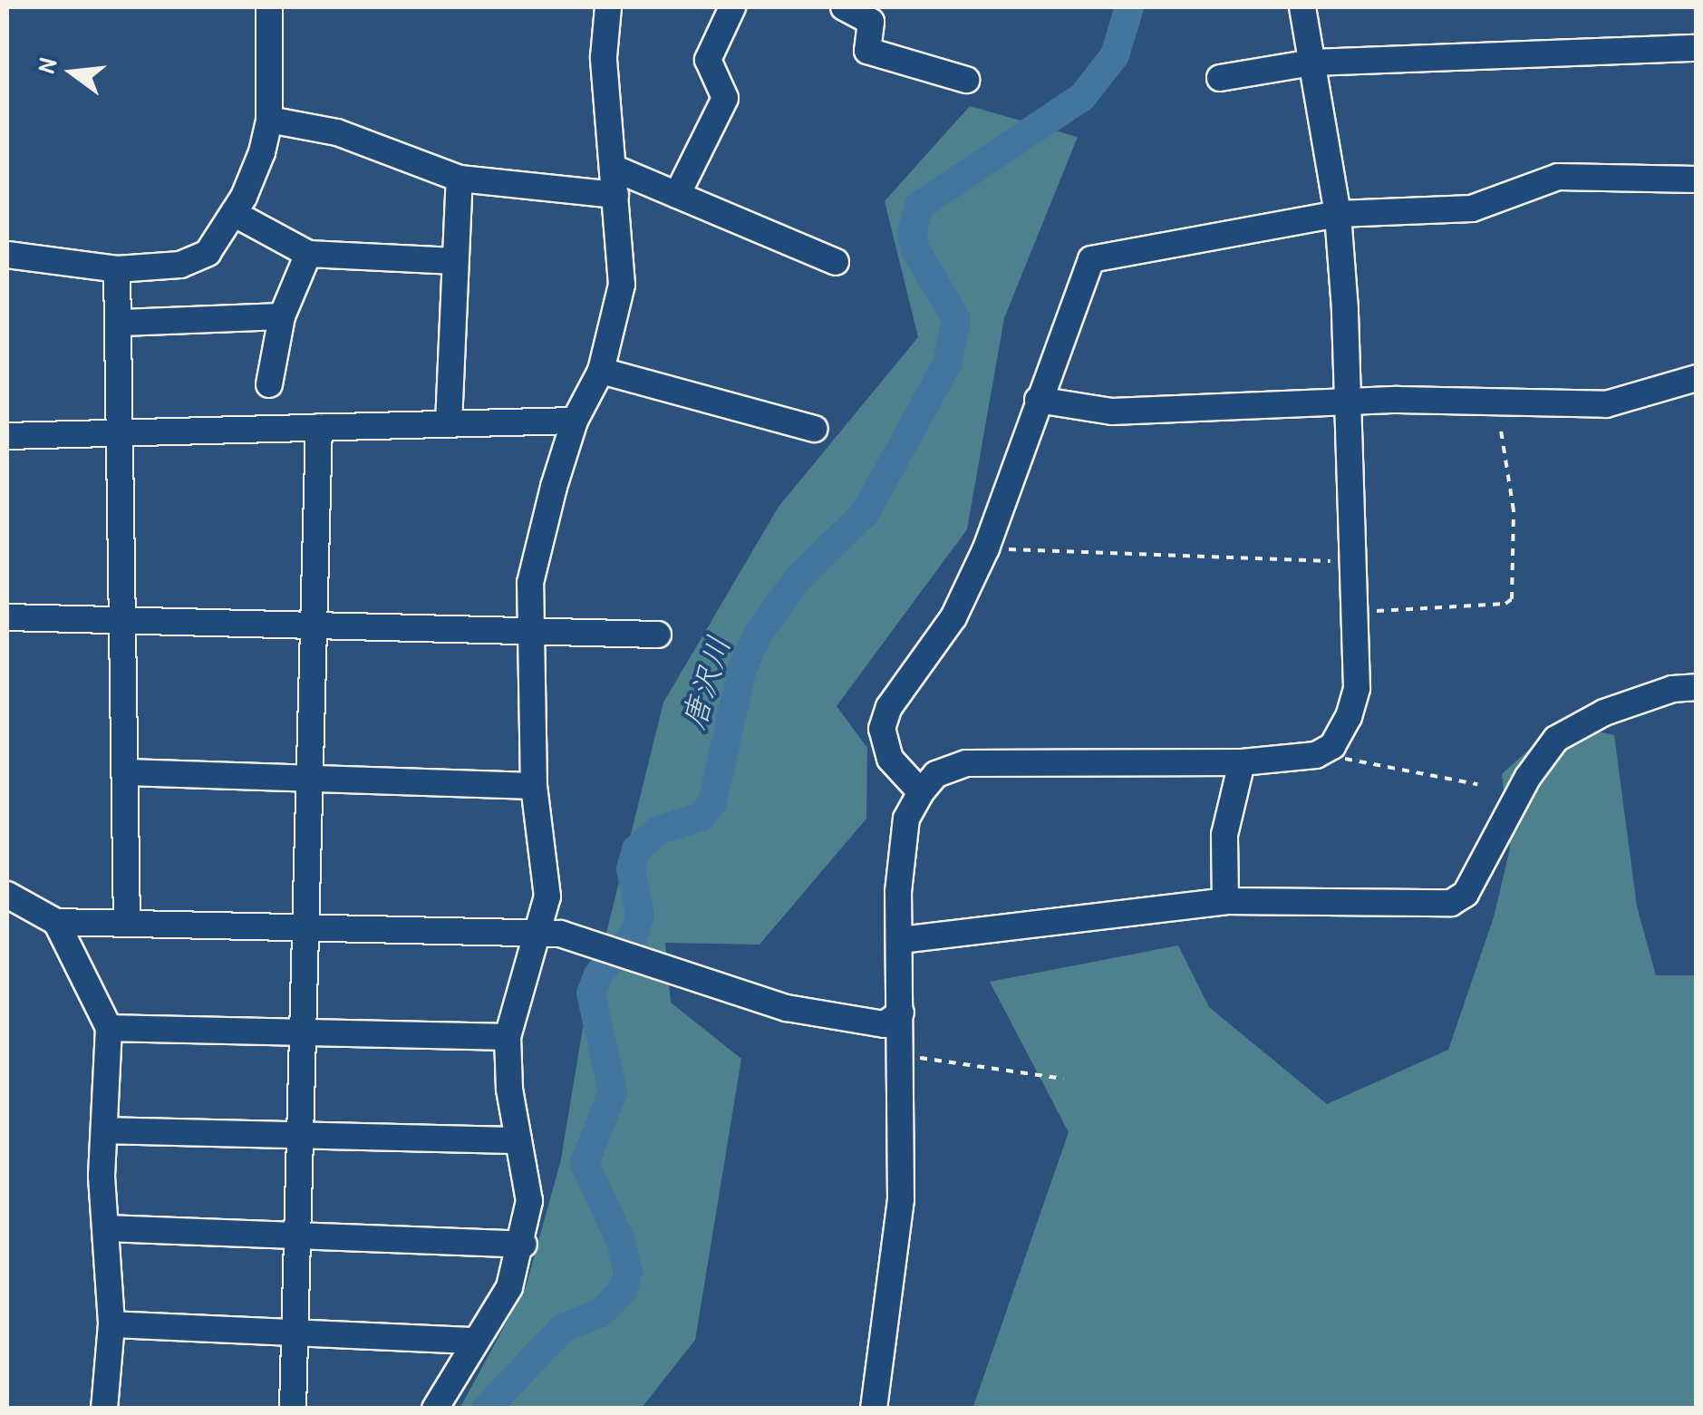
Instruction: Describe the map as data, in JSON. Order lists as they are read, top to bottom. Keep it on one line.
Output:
{"water":["唐沢川"],"north":"left"}
